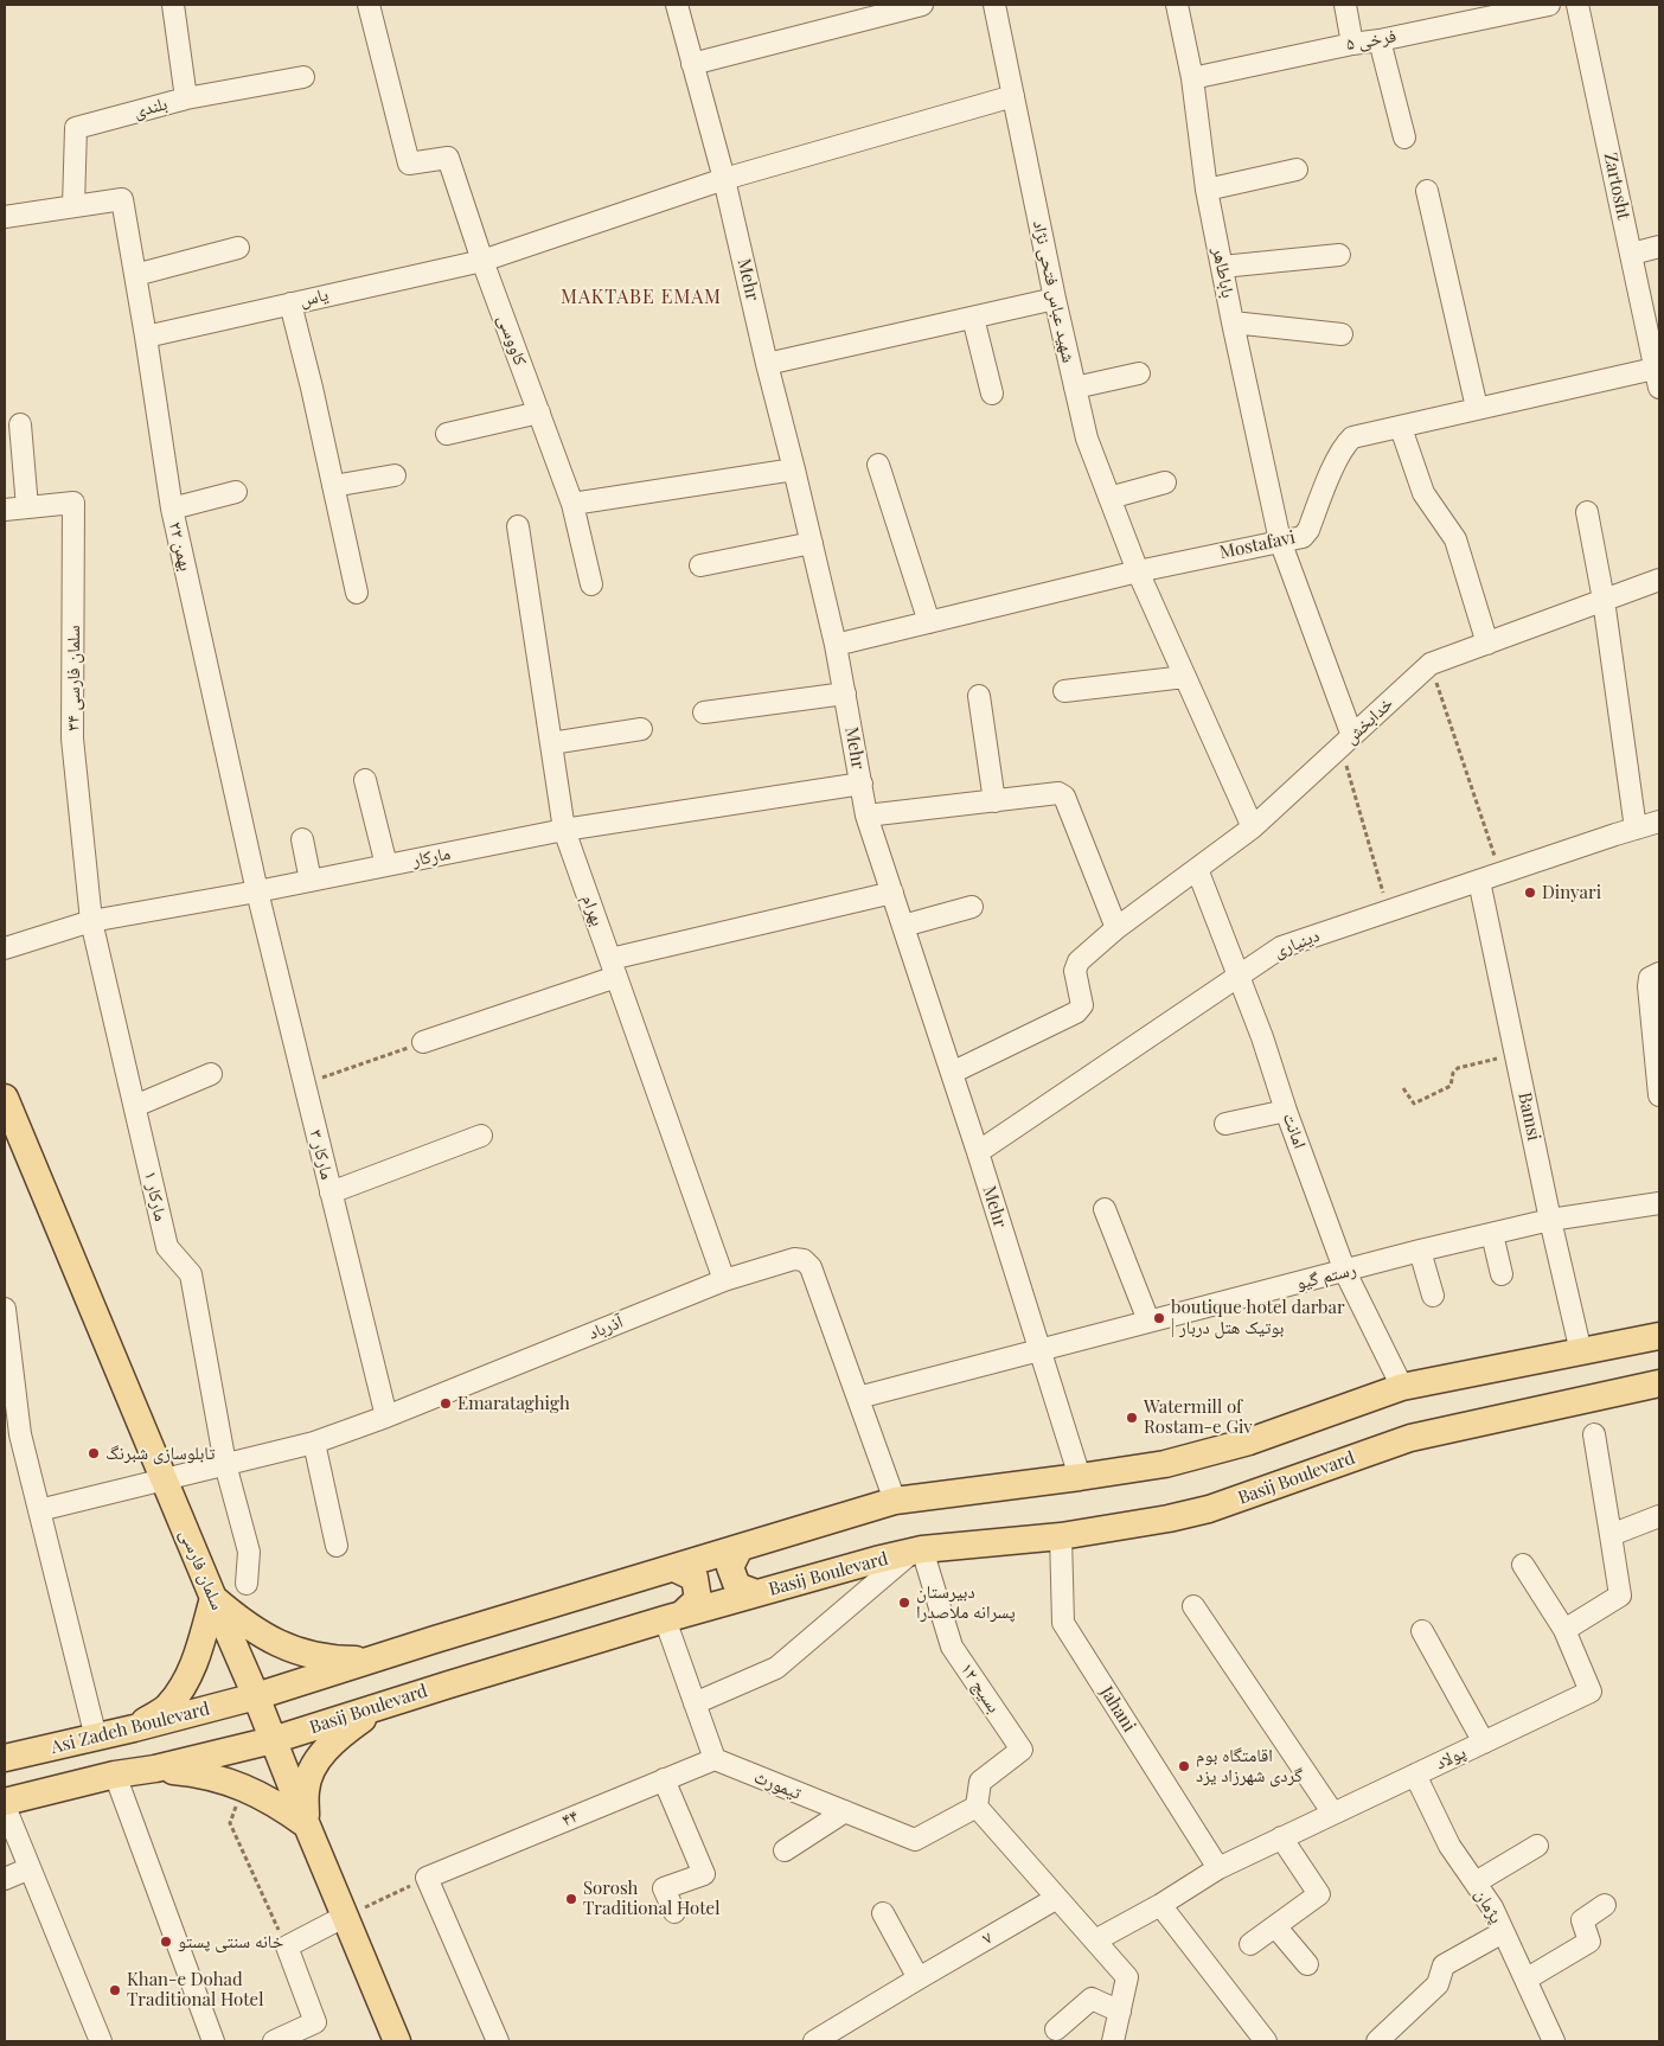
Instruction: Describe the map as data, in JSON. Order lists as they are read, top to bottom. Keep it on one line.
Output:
{"streets":{"main road":["Basij Boulevard","سلمان فارسی","Asi Zadeh Boulevard"],"street":["فرخی ۵","بلندی","Zartosht","باباطاهر","Mehr","شهید عباس فتحی نژاد","یاس","کاووسی","Mostafavi","۲۲ بهمن","سلمان فارسی ۳۴","خدابخش","مارکار","بهرام","دینیاری","Bamsi","امانت","مارکار ۳","مارکار ۱","رستم گیو","آذرباد","بسیج ۱۲","Jahani","پولاد","تیمورث","۴۴","پژمان","۷"]},"crossings":[["فرخی ۵","باباطاهر"],["بلندی","۲۲ بهمن"],["Zartosht","Mostafavi"],["باباطاهر","Mostafavi"],["باباطاهر","خدابخش"],["Mehr","یاس"],["Mehr","Mostafavi"],["Mehr","خدابخش"],["Mehr","مارکار"],["Mehr","دینیاری"],["Mehr","رستم گیو"],["شهید عباس فتحی نژاد","یاس"],["شهید عباس فتحی نژاد","Mostafavi"],["شهید عباس فتحی نژاد","خدابخش"],["یاس","کاووسی"],["یاس","۲۲ بهمن"],["۲۲ بهمن","مارکار"],["۲۲ بهمن","مارکار ۳"],["سلمان فارسی ۳۴","مارکار"],["سلمان فارسی ۳۴","مارکار ۱"],["خدابخش","امانت"],["مارکار","بهرام"],["مارکار","مارکار ۳"],["مارکار","مارکار ۱"],["بهرام","آذرباد"],["دینیاری","Bamsi"],["دینیاری","امانت"],["Bamsi","رستم گیو"],["امانت","رستم گیو"],["مارکار ۳","آذرباد"],["مارکار ۱","آذرباد"],["رستم گیو","آذرباد"],["آذرباد","سلمان فارسی"],["Basij Boulevard","سلمان فارسی"],["Basij Boulevard","بسیج ۱۲"],["Basij Boulevard","Jahani"],["سلمان فارسی","Asi Zadeh Boulevard"],["بسیج ۱۲","تیمورث"],["Jahani","پولاد"],["پولاد","پژمان"],["تیمورث","۴۴"]],"districts":["MAKTABE EMAM"],"places":["Dinyari","boutique hotel darbar | بوتیک هتل دربار","Emarataghigh","Watermill of Rostam-e Giv","تابلوسازی شبرنگ","دبیرستان پسرانه ملاصدرا","اقامتگاه بوم گردی شهرزاد یزد","Sorosh Traditional Hotel","خانه سنتی پستو","Khan-e Dohad Traditional Hotel"]}
